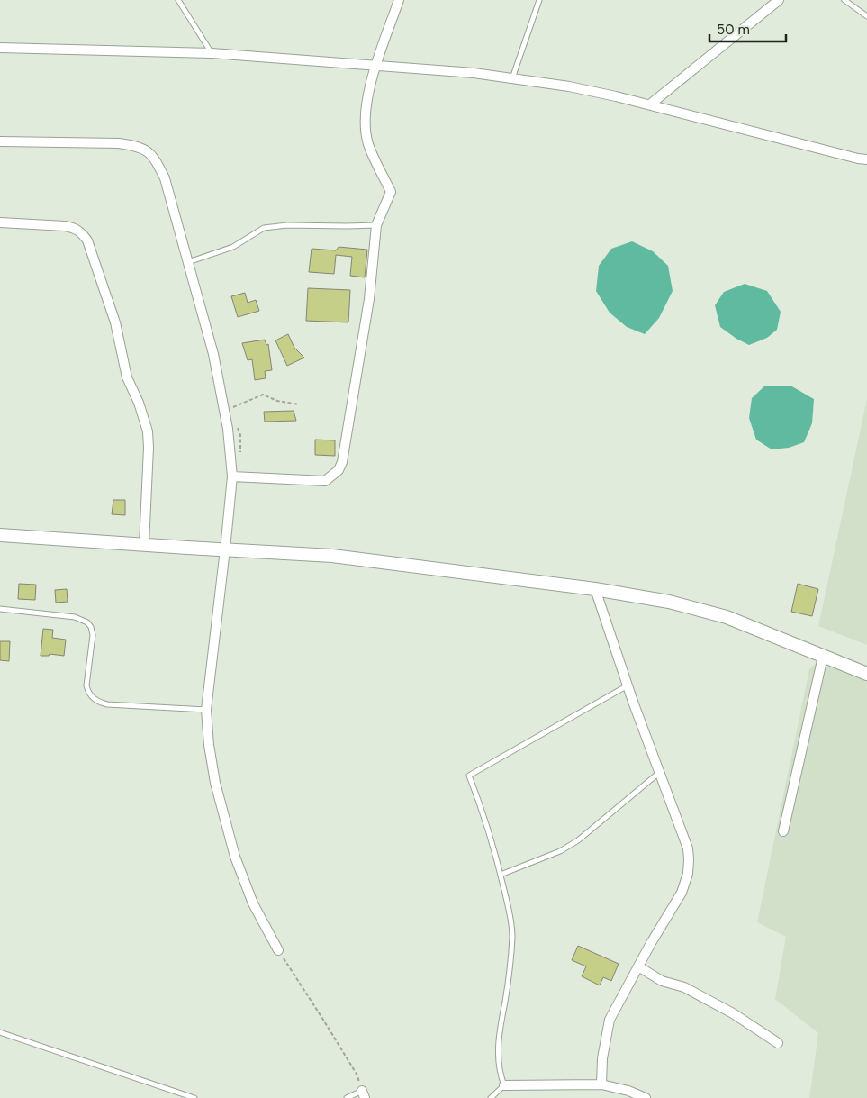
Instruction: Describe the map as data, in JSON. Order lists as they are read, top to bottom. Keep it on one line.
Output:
{"scale_bar":"50 m"}
